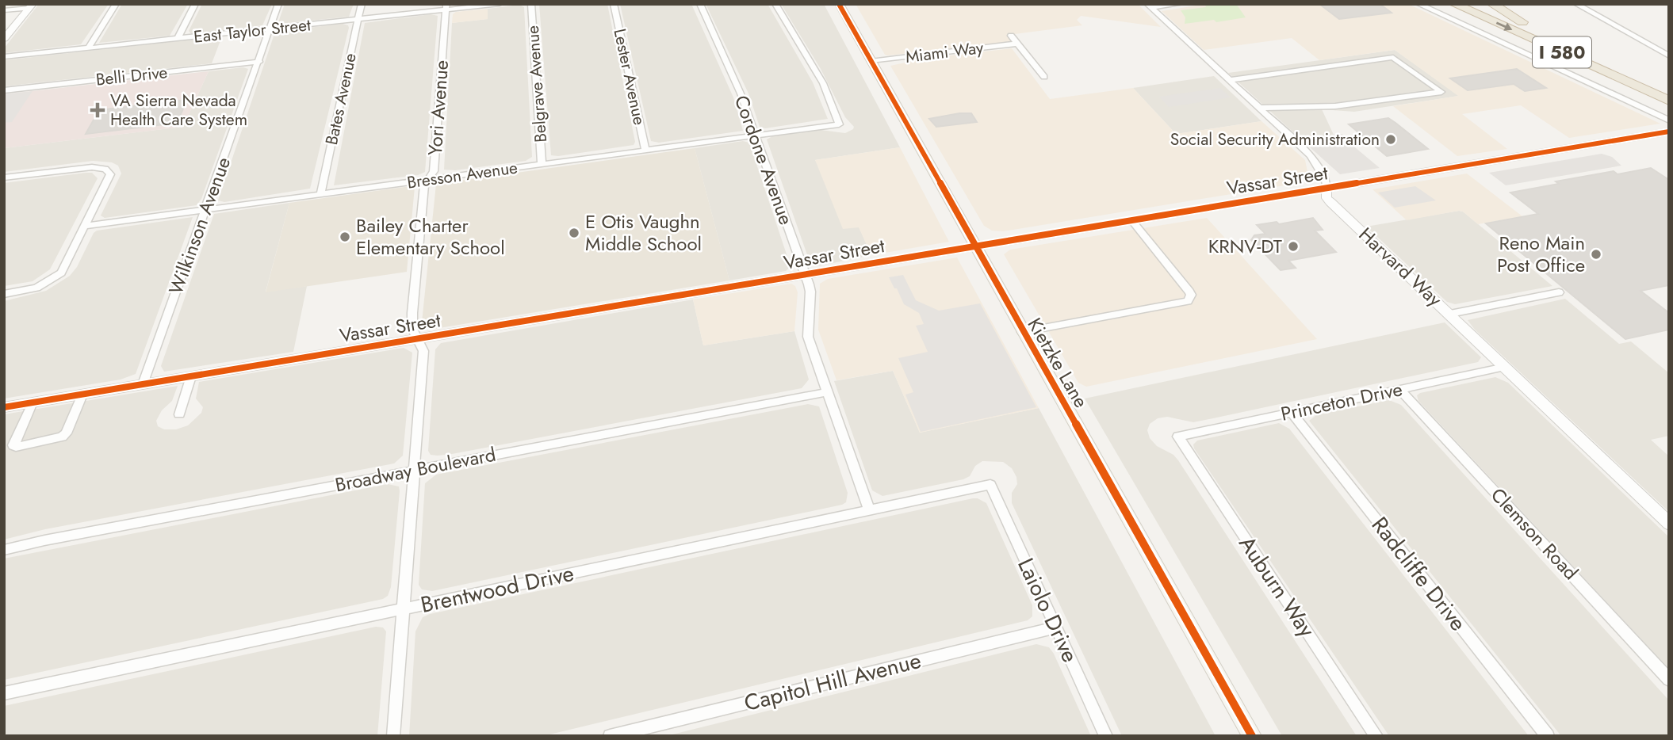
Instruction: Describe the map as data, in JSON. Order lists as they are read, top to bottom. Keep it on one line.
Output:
{"streets":{"highway":["I 580"],"main road":["Kietzke Lane"],"street":["East Taylor Street","Miami Way","Belli Drive","Lester Avenue","Belgrave Avenue","Bates Avenue","Yori Avenue","Cordone Avenue","Bresson Avenue","Vassar Street","Wilkinson Avenue","Harvard Way","Princeton Drive","Broadway Boulevard","Clemson Road","Radcliffe Drive","Auburn Way","Brentwood Drive","Laiolo Drive","Capitol Hill Avenue"]},"crossings":[["East Taylor Street","Bates Avenue"],["East Taylor Street","Yori Avenue"],["East Taylor Street","Wilkinson Avenue"],["Miami Way","Kietzke Lane"],["Belli Drive","Wilkinson Avenue"],["Lester Avenue","Bresson Avenue"],["Belgrave Avenue","Bresson Avenue"],["Bates Avenue","Bresson Avenue"],["Yori Avenue","Bresson Avenue"],["Yori Avenue","Vassar Street"],["Yori Avenue","Broadway Boulevard"],["Yori Avenue","Brentwood Drive"],["Cordone Avenue","Bresson Avenue"],["Cordone Avenue","Vassar Street"],["Cordone Avenue","Broadway Boulevard"],["Cordone Avenue","Brentwood Drive"],["Bresson Avenue","Wilkinson Avenue"],["Vassar Street","Wilkinson Avenue"],["Vassar Street","Harvard Way"],["Vassar Street","Kietzke Lane"],["Harvard Way","Princeton Drive"],["Princeton Drive","Clemson Road"],["Princeton Drive","Radcliffe Drive"],["Princeton Drive","Auburn Way"],["Brentwood Drive","Laiolo Drive"],["Laiolo Drive","Capitol Hill Avenue"]],"places":{"health":["VA Sierra Nevada Health Care System"],"other":["Social Security Administration","E Otis Vaughn Middle School","Bailey Charter Elementary School","KRNV-DT","Reno Main Post Office"]}}
